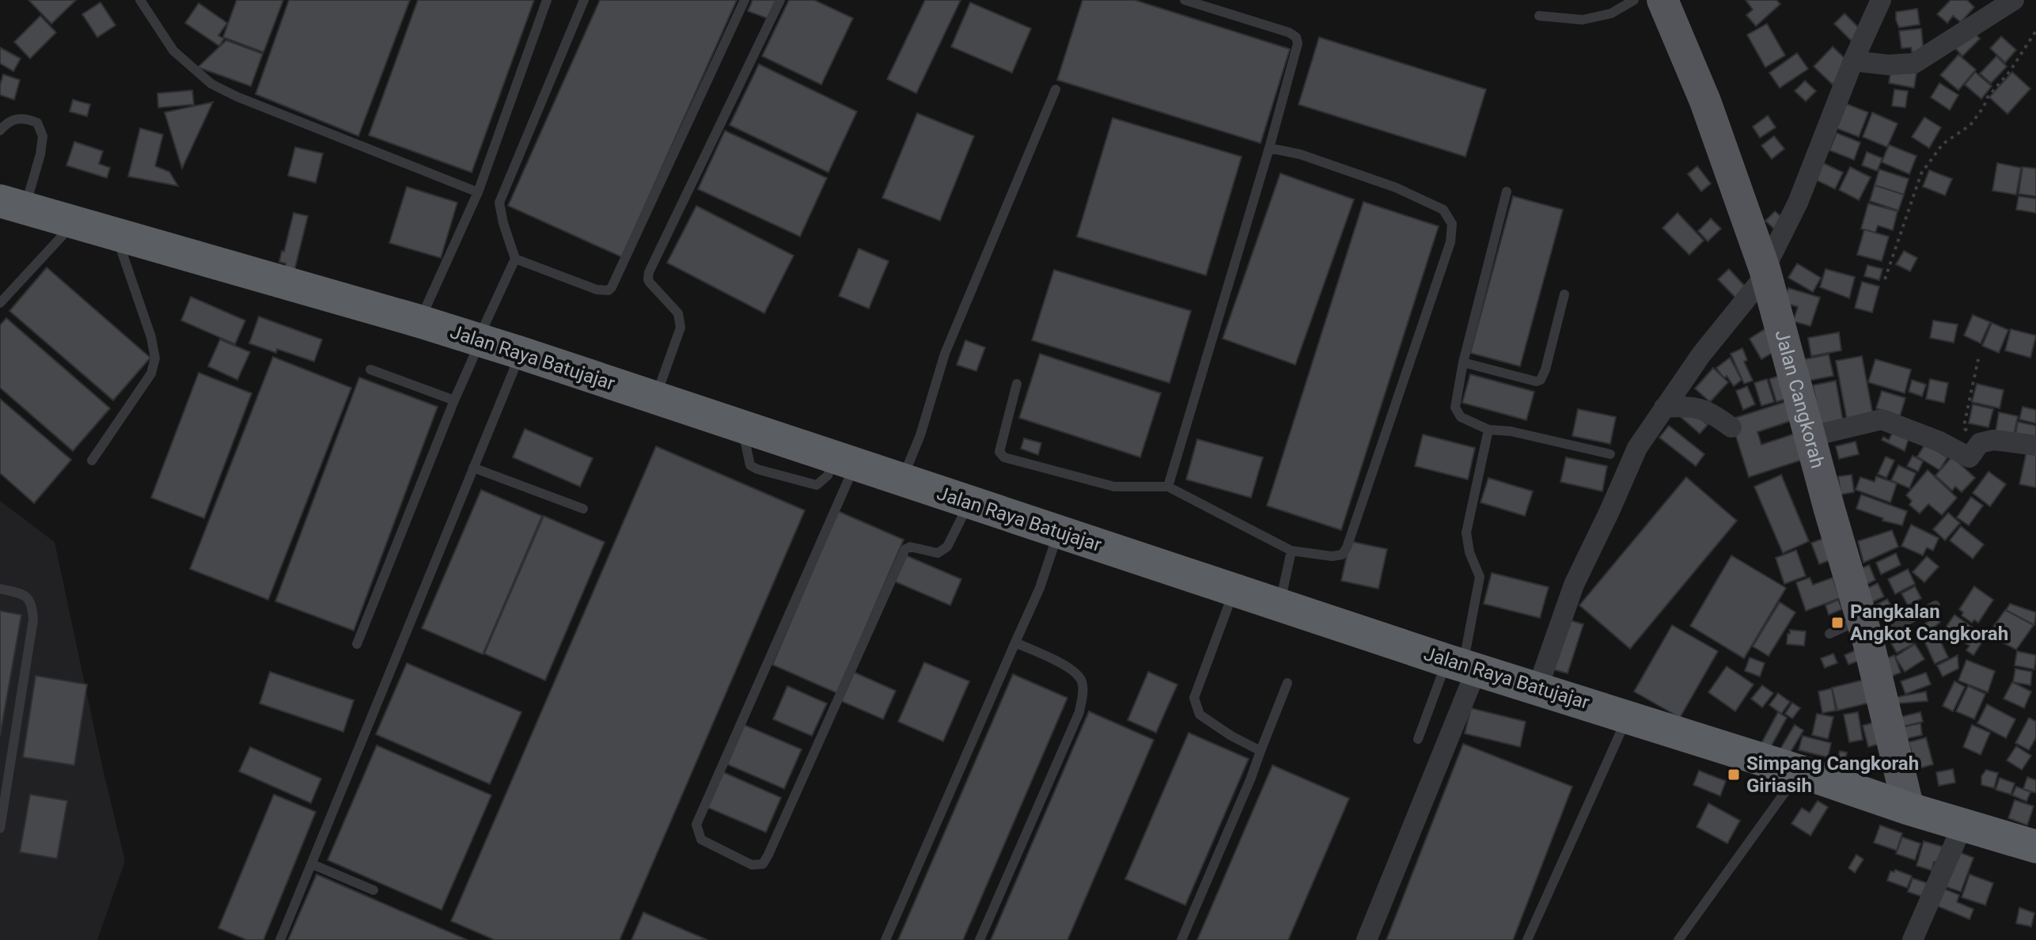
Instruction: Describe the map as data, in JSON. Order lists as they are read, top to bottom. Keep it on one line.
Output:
{"streets":{"highway":["Jalan Raya Batujajar"],"main road":["Jalan Cangkorah"]},"crossings":[["Jalan Raya Batujajar","Jalan Cangkorah"]],"places":{"transit":["Pangkalan Angkot Cangkorah","Simpang Cangkorah Giriasih"]}}
